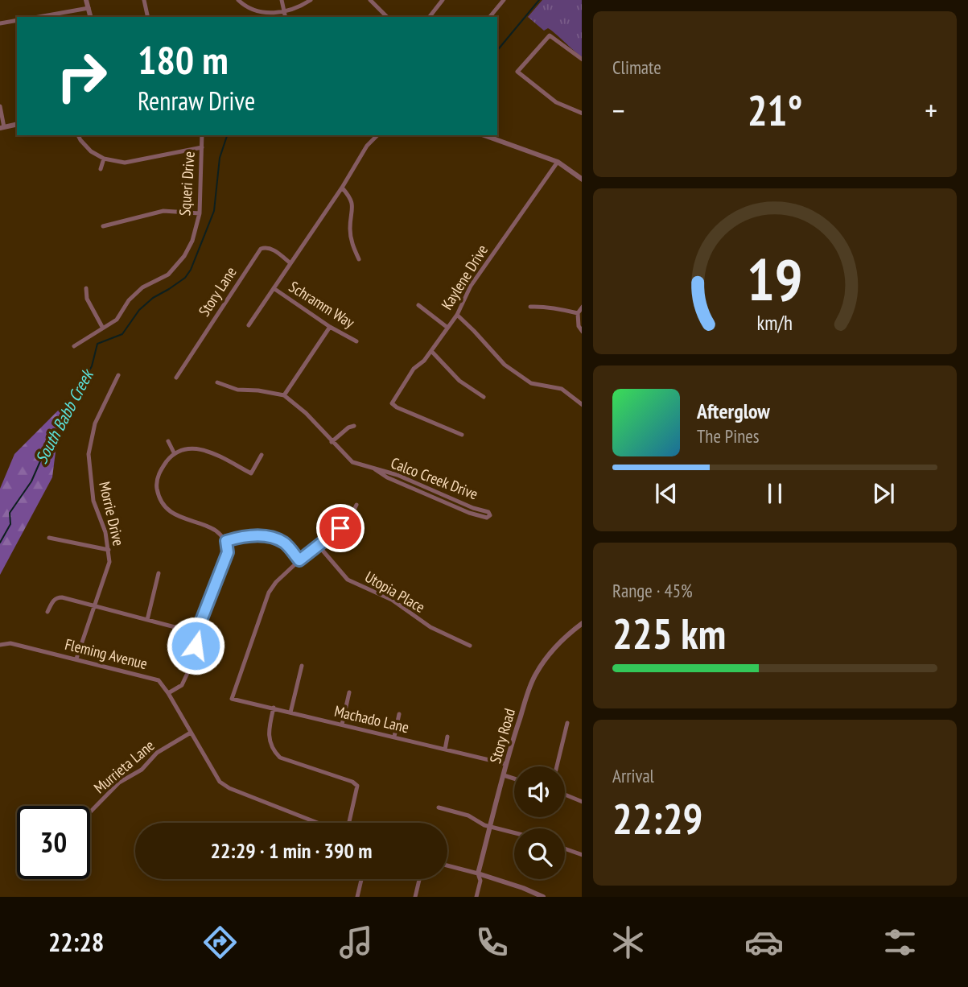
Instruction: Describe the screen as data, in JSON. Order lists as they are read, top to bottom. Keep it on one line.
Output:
{"streets":{"street":["Squeri Drive","Kaylene Drive","Story Lane","Schramm Way","Calco Creek Drive","Morrie Drive","Utopia Place","Fleming Avenue","Machado Lane","Story Road","Murrieta Lane"]},"crossings":[["Morrie Drive","Fleming Avenue"],["Fleming Avenue","Murrieta Lane"],["Machado Lane","Story Road"]],"water":["South Babb Creek"],"page":{"tile":["Climate",["Range · 45%","225 km"],["Arrival","22:29"]],"turn":["180 m","Renraw Drive"],"heat":["−","21°","+"],"song":["Afterglow","The Pines"],"limit":"30","trip":"22:29 · 1 min · 390 m","tabs":"22:28","gauge":["19","km/h"]}}
